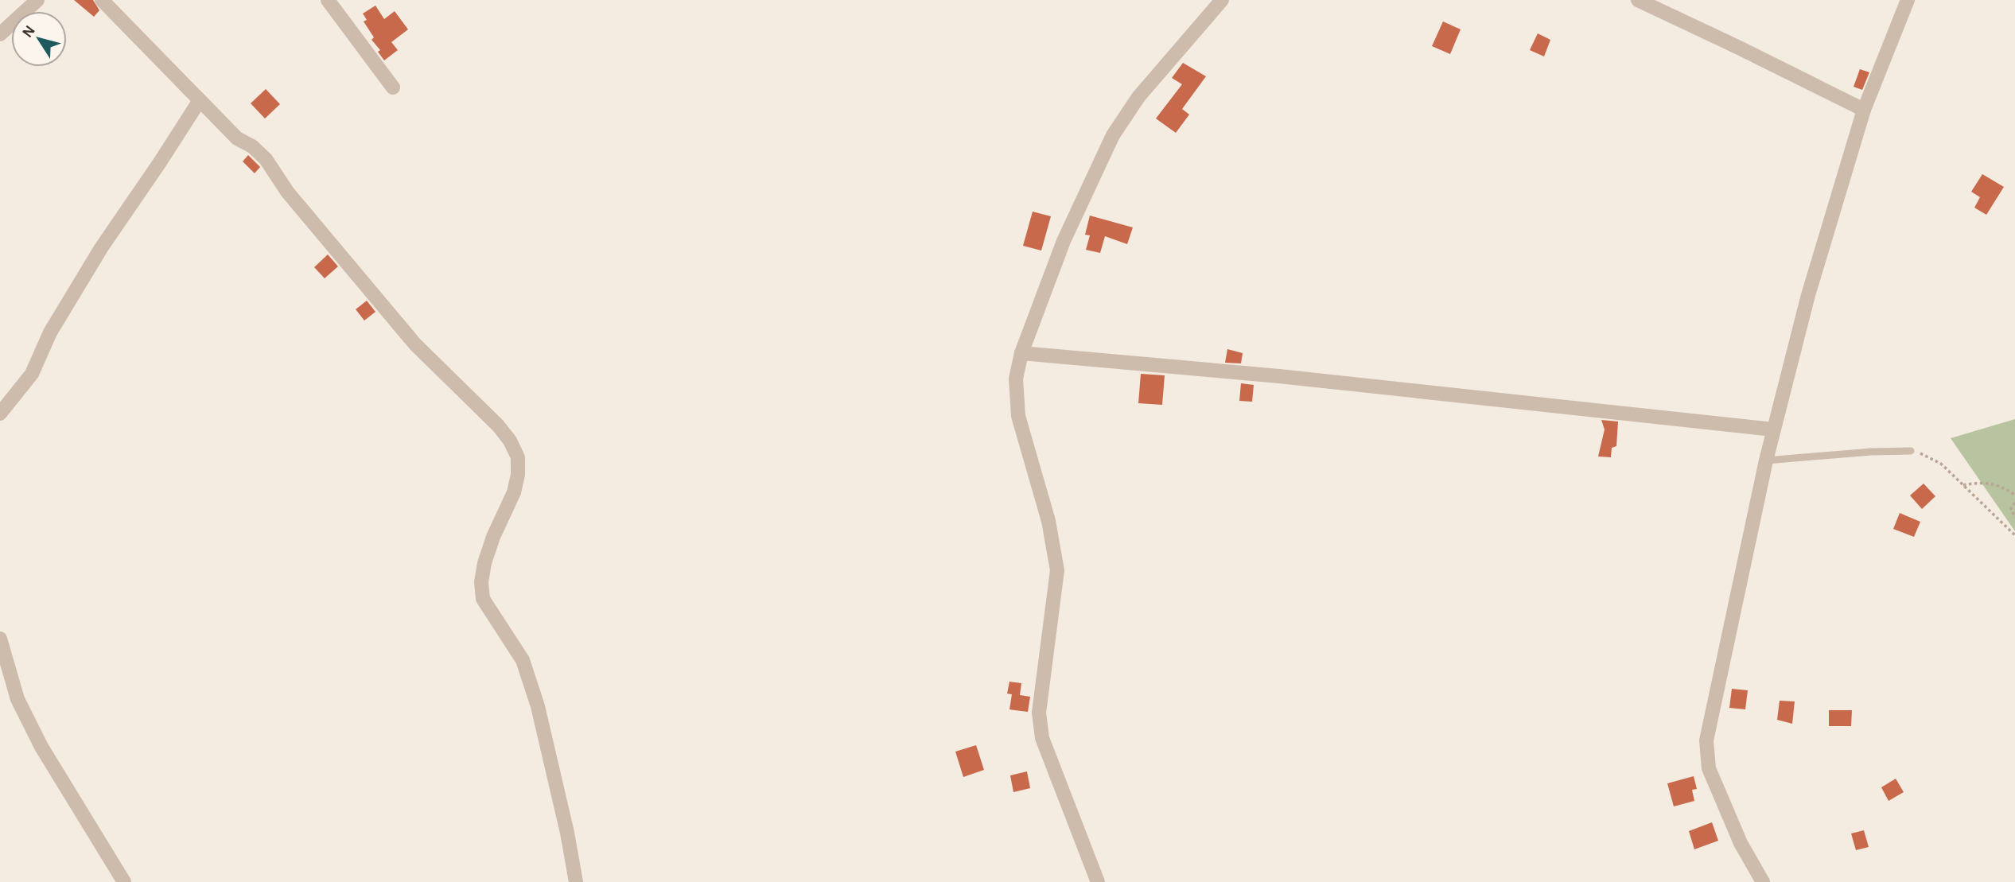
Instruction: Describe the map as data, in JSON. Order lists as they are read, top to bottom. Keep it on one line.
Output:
{"north":"top left"}
